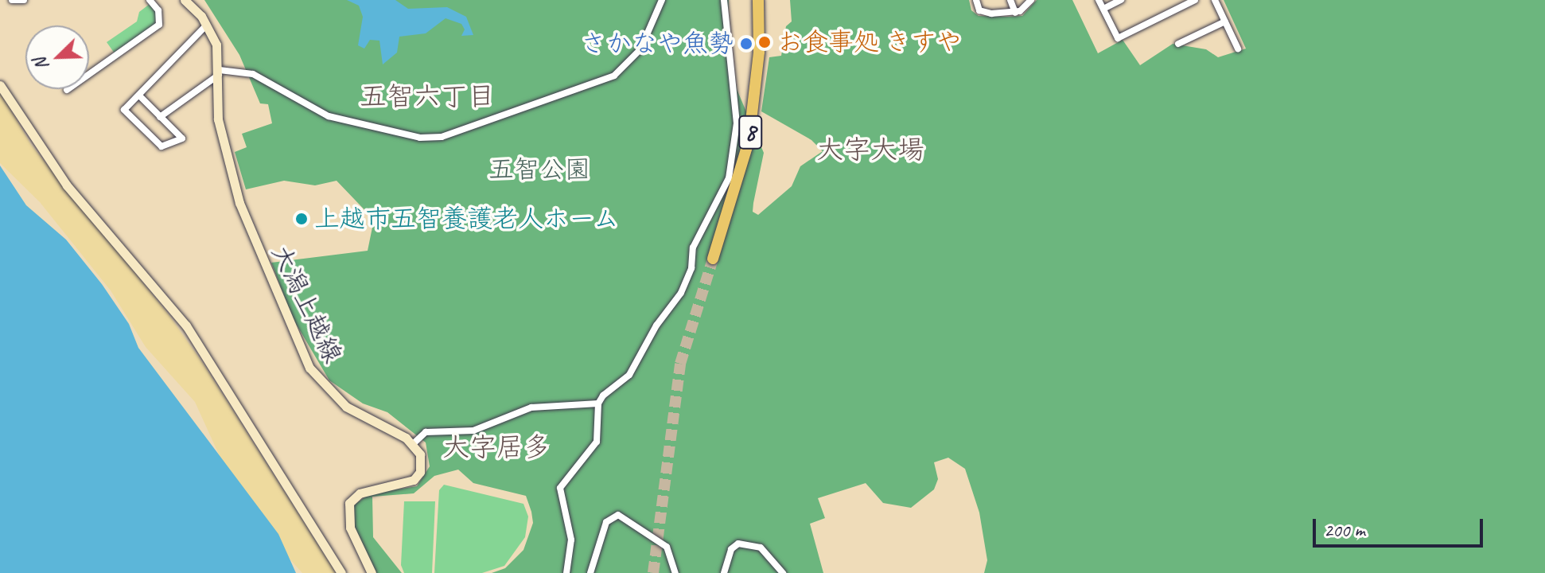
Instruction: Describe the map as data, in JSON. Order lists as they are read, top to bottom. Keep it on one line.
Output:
{"streets":{"highway":["8"],"main road":["大潟上越線"]},"districts":["五智六丁目","大字大場","大字居多"],"parks":["五智公園"],"places":["お食事処 きすや","さかなや魚勢","上越市五智養護老人ホーム"],"scale_bar":"200 m","north":"bottom left"}
